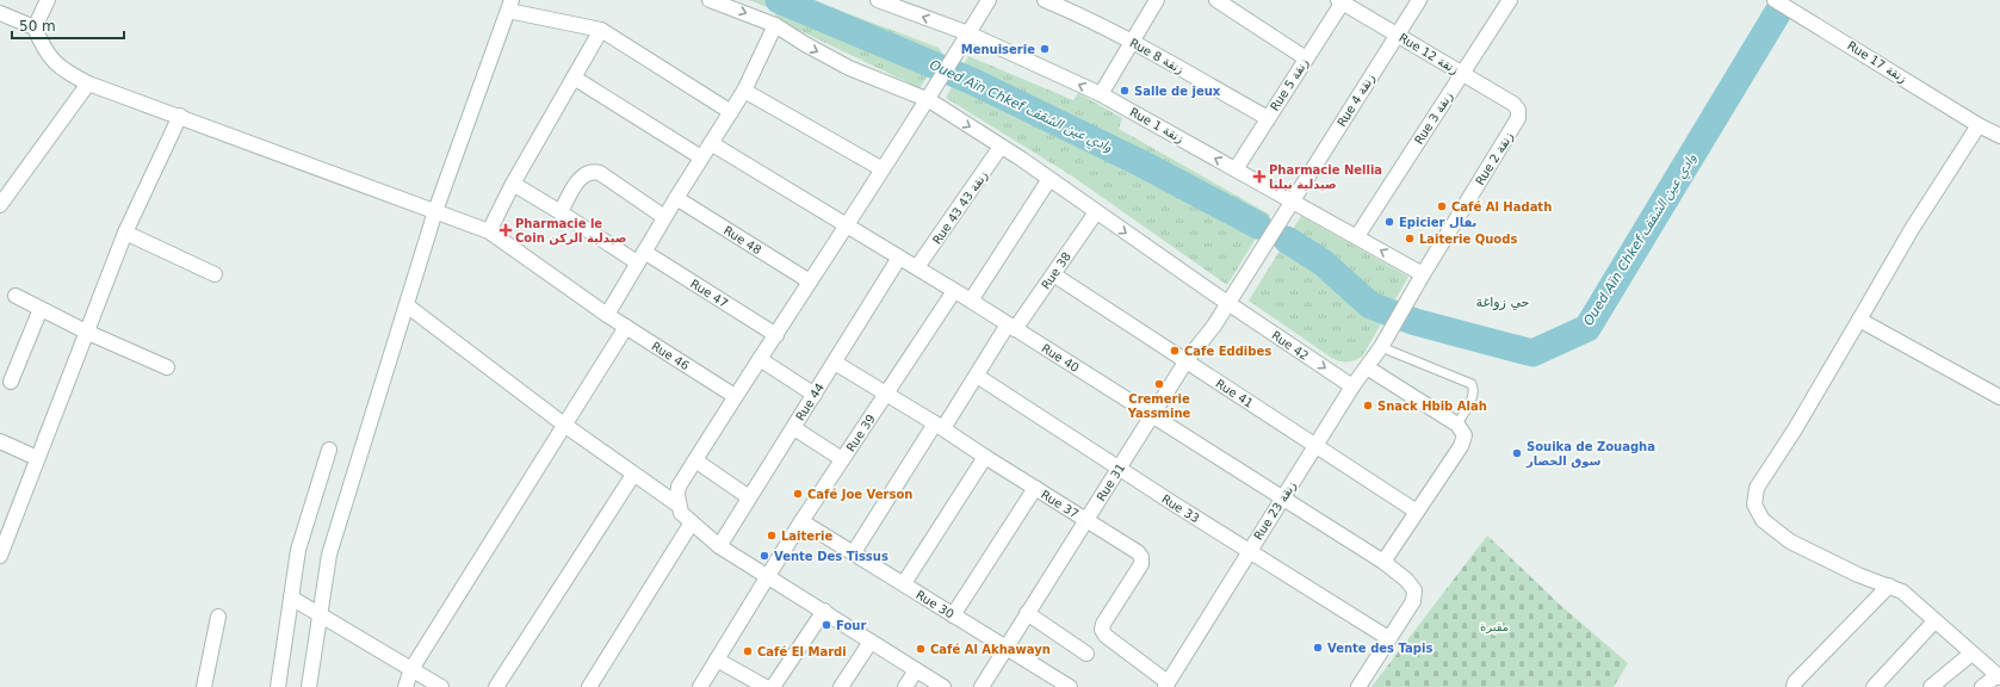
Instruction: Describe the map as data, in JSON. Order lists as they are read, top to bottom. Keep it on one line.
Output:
{"streets":{"street":["Rue 12 زنقة","Rue 8 زنقة","Rue 17 زنقة","Rue 5 زنقة","Rue 4 زنقة","Rue 3 زنقة","Rue 1 زنقة","Rue 2 زنقة","Rue 43 زنقة 43","Rue 48","Rue 38","Rue 47","Rue 42","Rue 46","Rue 40","Rue 41","Rue 44","Rue 39","Rue 31","Rue 37","Rue 33","Rue 23 زنقة","Rue 30"]},"crossings":[["Rue 12 زنقة","Rue 5 زنقة"],["Rue 12 زنقة","Rue 4 زنقة"],["Rue 12 زنقة","Rue 3 زنقة"],["Rue 12 زنقة","Rue 2 زنقة"],["Rue 8 زنقة","Rue 5 زنقة"],["Rue 5 زنقة","Rue 1 زنقة"],["Rue 4 زنقة","Rue 1 زنقة"],["Rue 4 زنقة","Rue 42"],["Rue 4 زنقة","Rue 31"],["Rue 3 زنقة","Rue 1 زنقة"],["Rue 1 زنقة","Rue 2 زنقة"],["Rue 2 زنقة","Rue 23 زنقة"],["Rue 43 زنقة 43","Rue 42"],["Rue 43 زنقة 43","Rue 40"],["Rue 38","Rue 42"],["Rue 38","Rue 40"],["Rue 38","Rue 41"],["Rue 38","Rue 37"],["Rue 38","Rue 33"],["Rue 38","Rue 30"],["Rue 42","Rue 31"],["Rue 42","Rue 23 زنقة"],["Rue 40","Rue 44"],["Rue 40","Rue 39"],["Rue 40","Rue 31"],["Rue 40","Rue 33"],["Rue 40","Rue 23 زنقة"],["Rue 41","Rue 31"],["Rue 41","Rue 23 زنقة"],["Rue 44","Rue 37"],["Rue 39","Rue 37"],["Rue 39","Rue 30"],["Rue 31","Rue 37"],["Rue 31","Rue 33"],["Rue 31","Rue 30"],["Rue 37","Rue 23 زنقة"],["Rue 33","Rue 23 زنقة"]],"one_way":["Rue 1 زنقة"],"districts":["حي زواغة"],"water":["Oued Aïn Chkef وادي عين الشقف"],"parks":["مقبرة"],"places":{"other":["Menuiserie","Salle de jeux","Café Al Hadath","Epicier بقال","Laiterie Quods","Cafe Eddibes","Cremerie Yassmine","Snack Hbib Alah","Souika de Zouagha سوق الخضار","Café Joe Verson","Laiterie","Vente Des Tissus","Four","Vente des Tapis","Café Al Akhawayn","Café El Mardi"],"health":["Pharmacie Nellia صيدلية نيليا","Pharmacie le Coin صيدلية الركن"]},"scale_bar":"50 m"}
